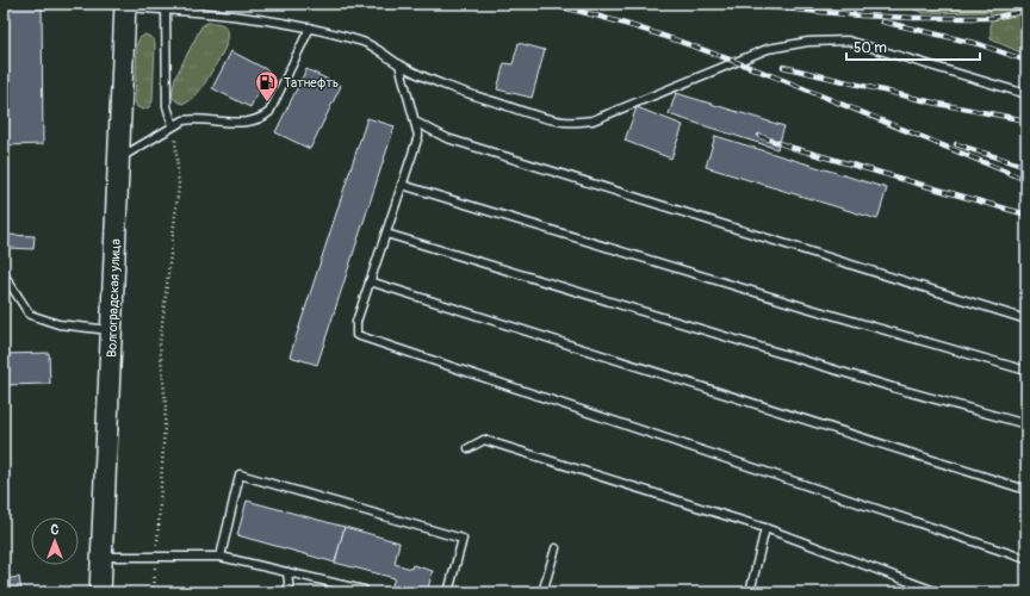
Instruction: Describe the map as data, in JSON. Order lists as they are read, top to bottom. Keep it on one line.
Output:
{"streets":{"main road":["Волгоградская улица"]},"places":{"fuel station":["Татнефть"]},"scale_bar":"50 m","north":"top"}
